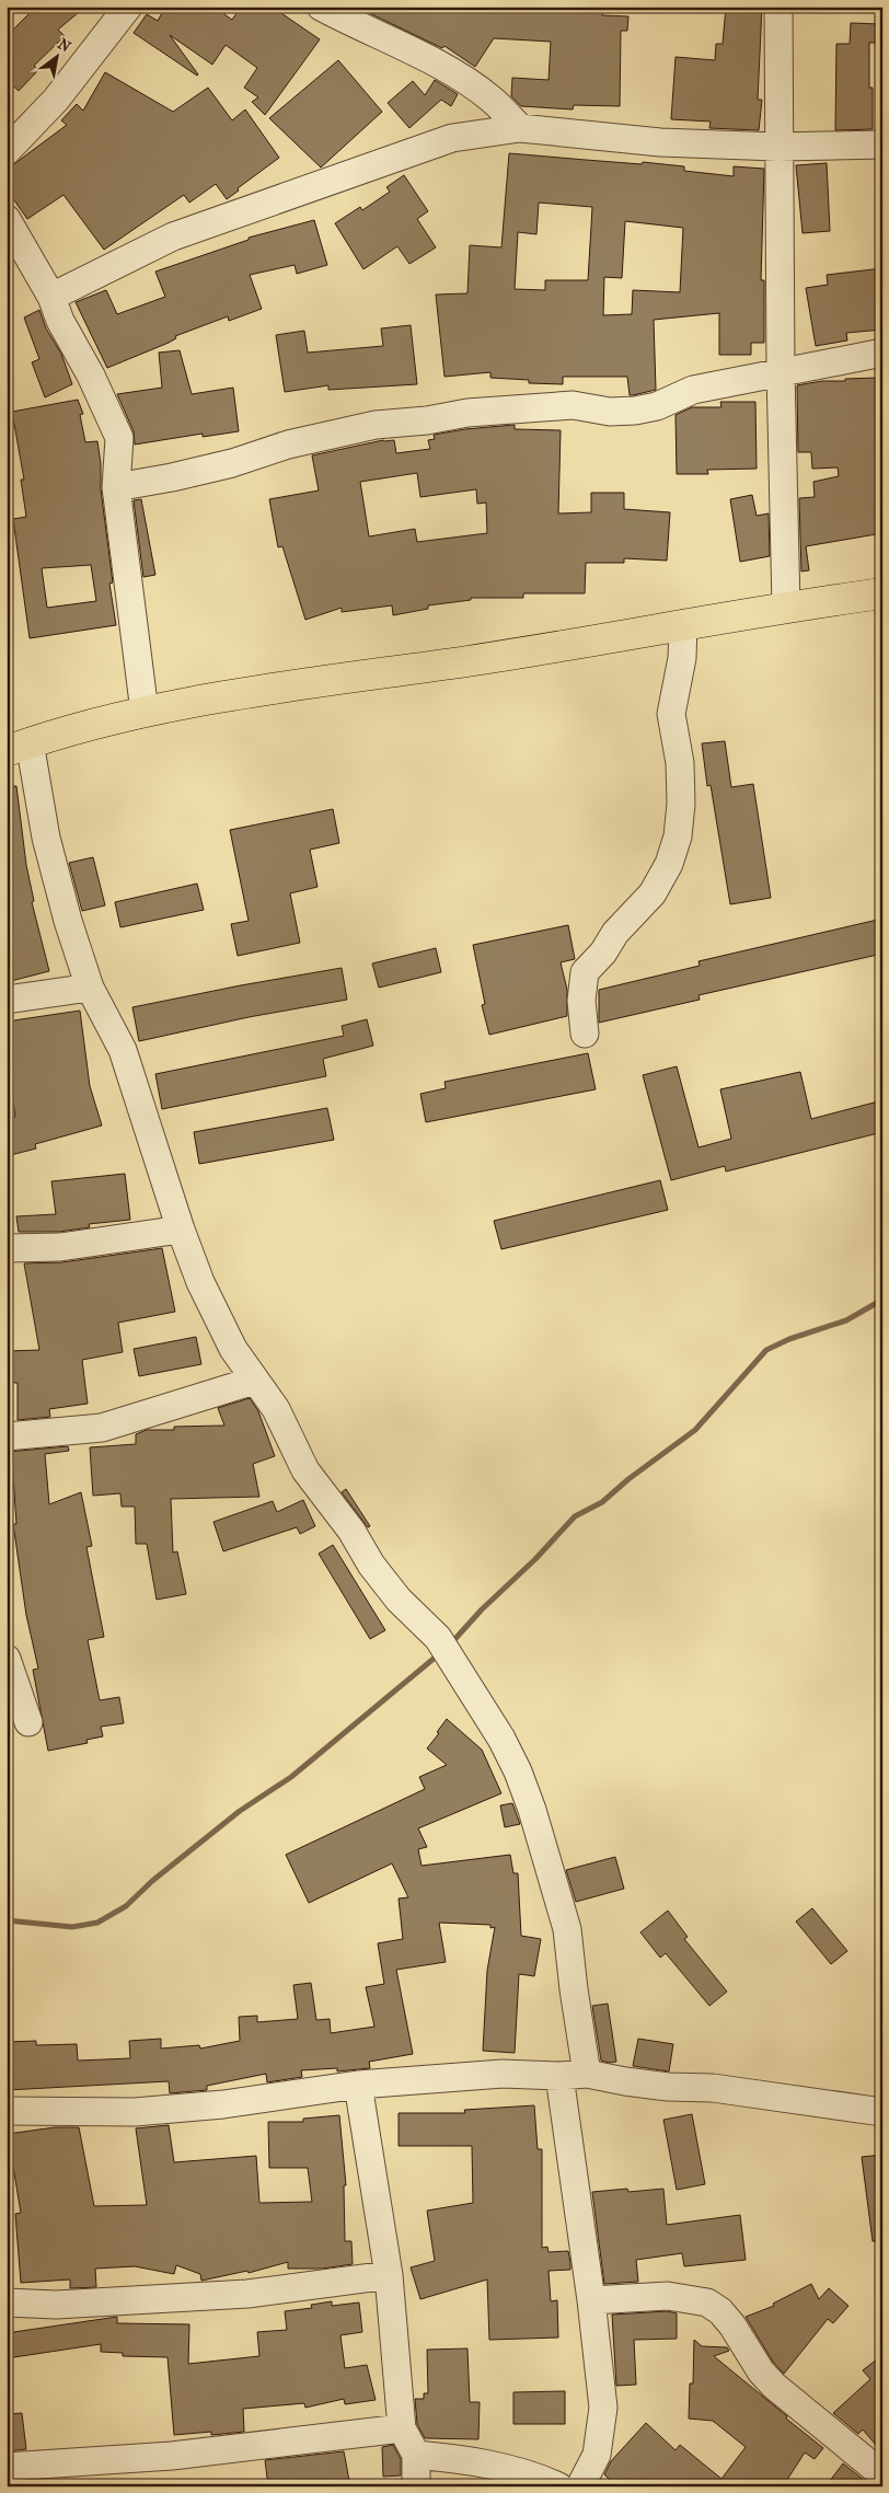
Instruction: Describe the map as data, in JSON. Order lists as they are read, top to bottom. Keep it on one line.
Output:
{"north":"top right"}
